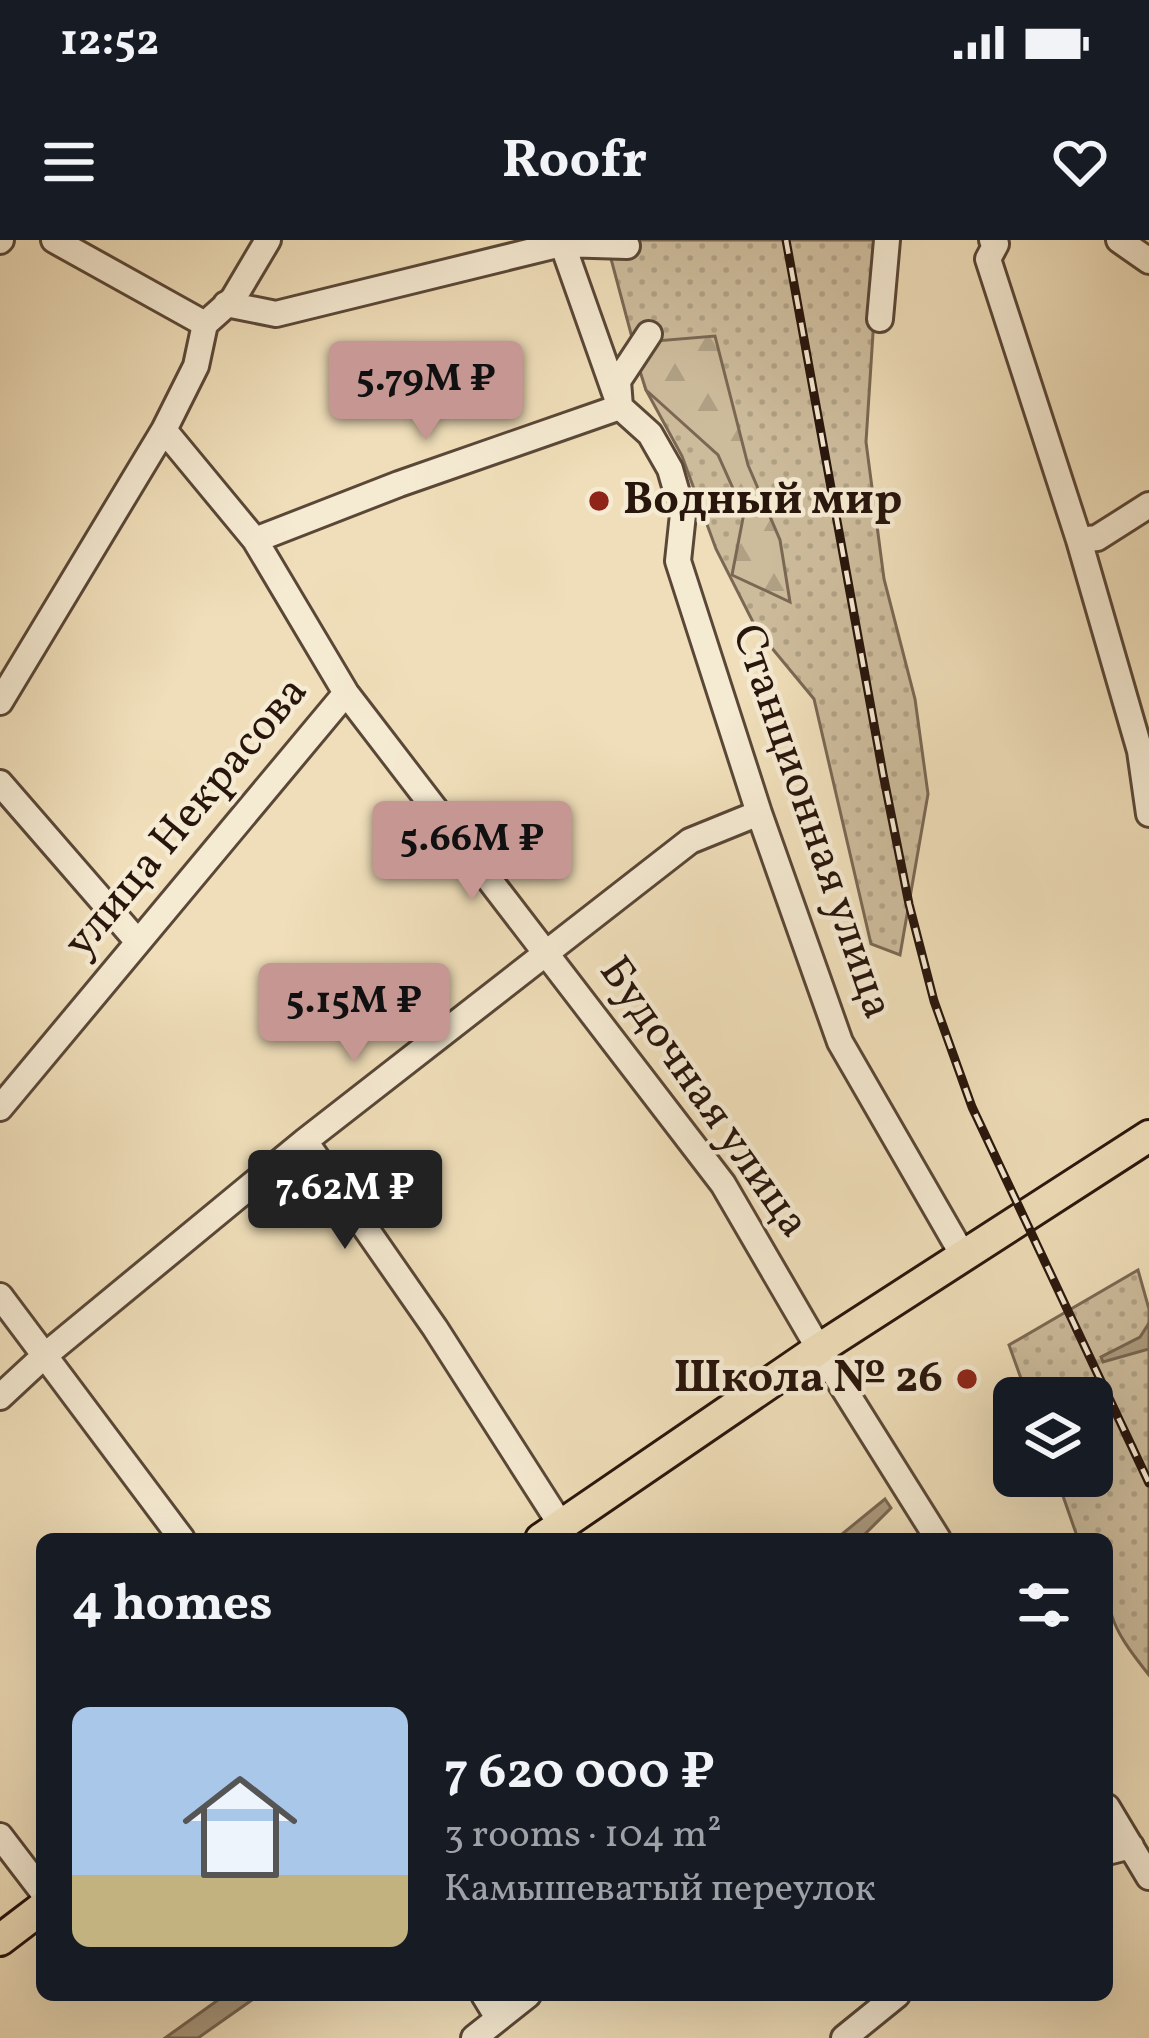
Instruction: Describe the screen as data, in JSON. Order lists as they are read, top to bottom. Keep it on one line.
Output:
{"streets":{"street":["улица Некрасова","Станционная улица","Будочная улица"]},"crossings":[["улица Некрасова","Будочная улица"]],"places":["Водный мир","Школа № 26"],"page":{"status":"12:52","header":"Roofr","price":["5.79M ₽","5.66M ₽","5.15M ₽","7.62M ₽"],"heading":"4 homes","list":[{"name":"7 620 000 ₽","note":"3 rooms · 104 m² · Камышеватый переулок"}]}}
